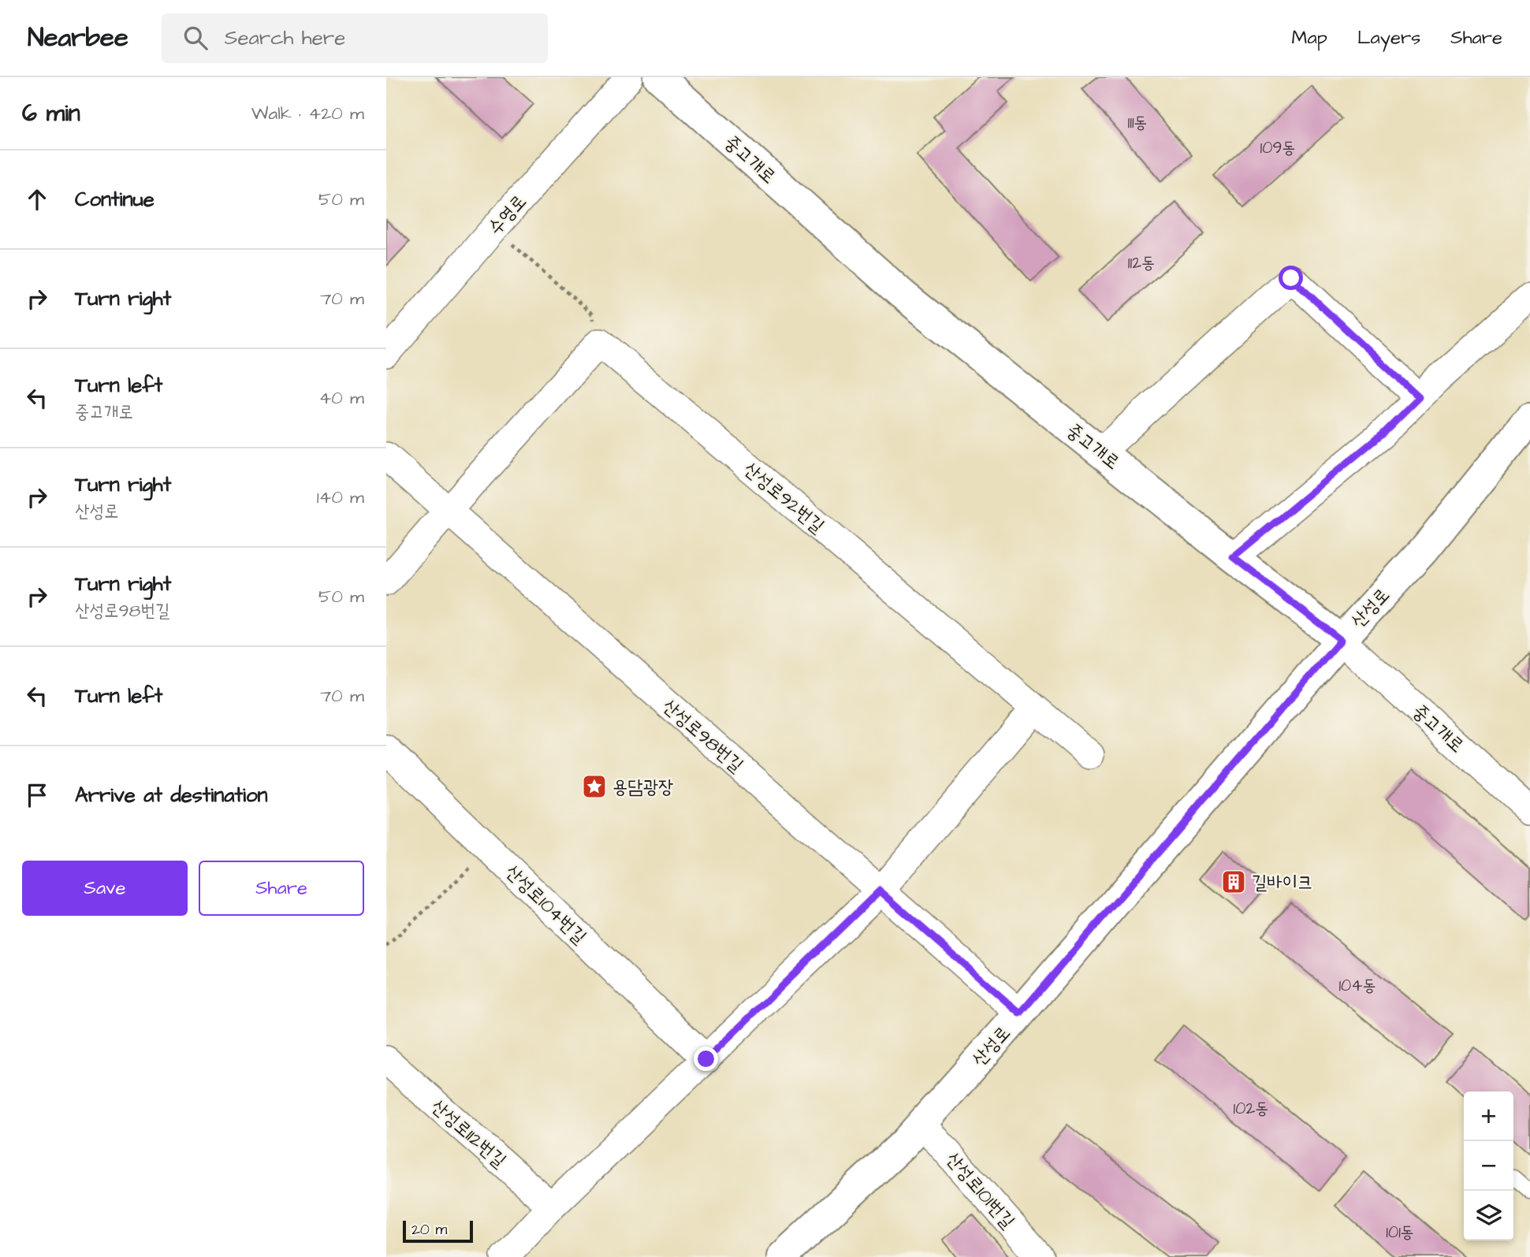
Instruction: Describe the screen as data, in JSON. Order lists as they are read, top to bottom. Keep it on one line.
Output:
{"streets":{"street":["중고개로","수영로","산성로92번길","산성로","산성로98번길","산성로104번길","산성로112번길","산성로101번길"]},"crossings":[["중고개로","산성로"],["산성로","산성로98번길"],["산성로","산성로101번길"]],"places":{"place":["용담광장"],"building":["길바이크"]},"house_numbers":["111동","109동","112동","104동","102동","101동"],"scale_bar":"20 m","page":{"header":"Nearbee","search":"Search here","nav":["Map","Layers","Share"],"heading":["6 min","Walk · 420 m"],"list":[["Continue","50 m"],["Turn right","70 m"],["Turn left","중고개로","40 m"],["Turn right","산성로","140 m"],["Turn right","산성로98번길","50 m"],["Turn left","70 m"],"Arrive at destination"],"buttons":["Save","Share"],"map_buttons":["+","−"],"scale":"20 m"}}
